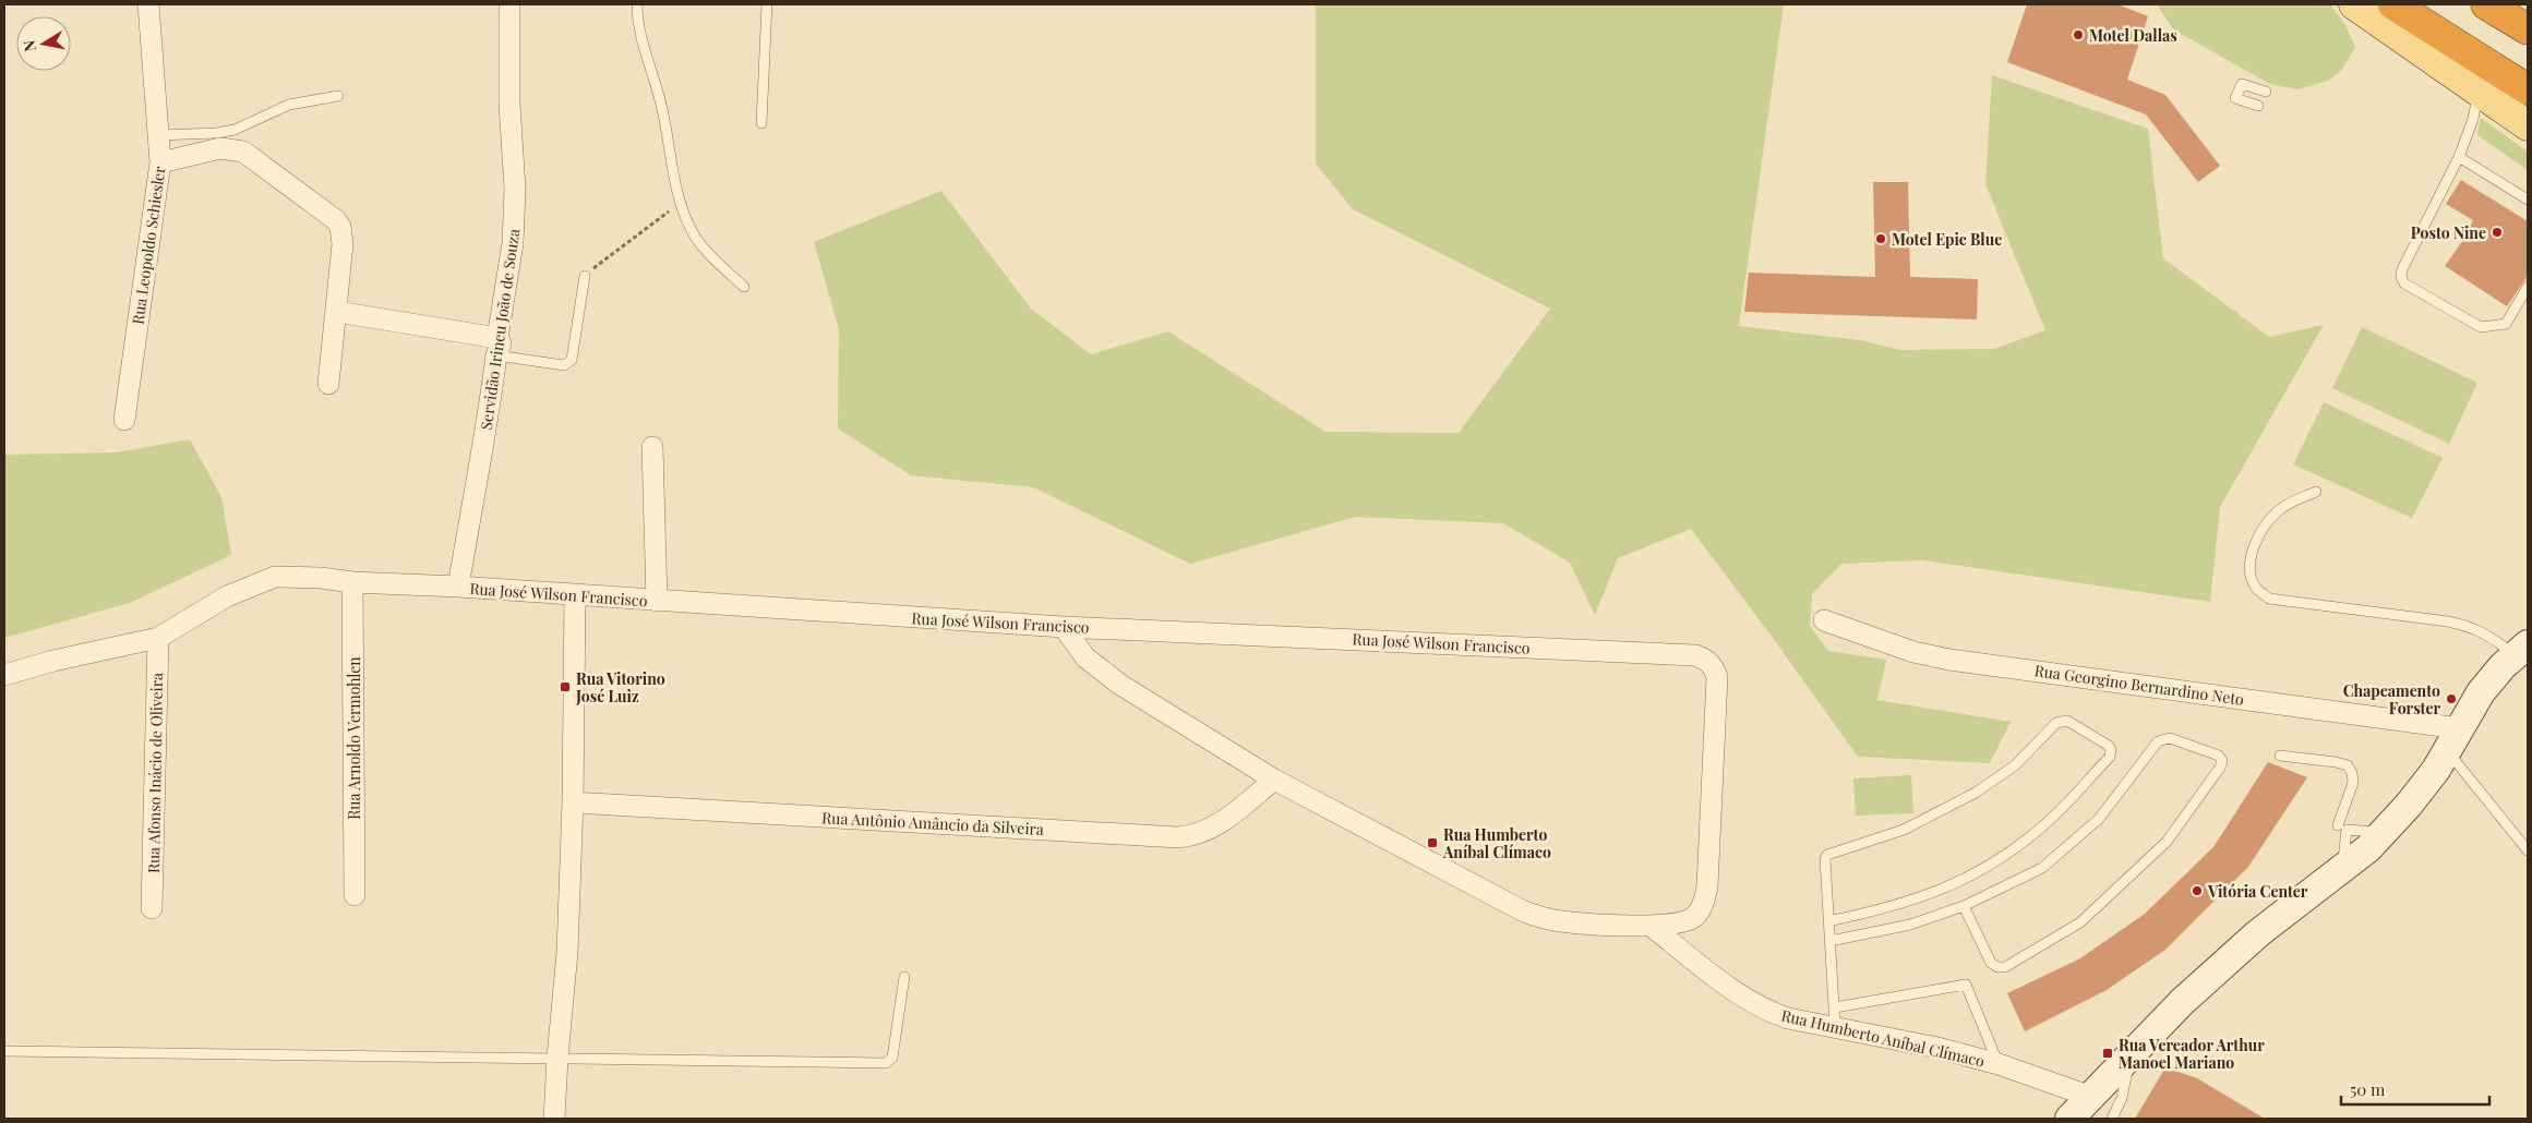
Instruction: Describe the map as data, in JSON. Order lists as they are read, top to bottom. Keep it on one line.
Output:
{"streets":{"street":["Rua Leopoldo Schiesler","Servidão Irineu João de Souza","Rua José Wilson Francisco","Rua Georgino Bernardino Neto","Rua Arnoldo Vermohlen","Rua Afonso Inácio de Oliveira","Rua Antônio Amâncio da Silveira","Rua Humberto Aníbal Clímaco"]},"crossings":[["Servidão Irineu João de Souza","Rua José Wilson Francisco"],["Rua José Wilson Francisco","Rua Arnoldo Vermohlen"],["Rua José Wilson Francisco","Rua Afonso Inácio de Oliveira"],["Rua José Wilson Francisco","Rua Humberto Aníbal Clímaco"]],"places":{"other":["Motel Dallas","Posto Nine","Motel Epic Blue","Chapeamento Forster","Vitória Center"],"transit":["Rua Vitorino José Luiz","Rua Humberto Aníbal Clímaco","Rua Vereador Arthur Manoel Mariano"]},"scale_bar":"50 m","north":"left"}
